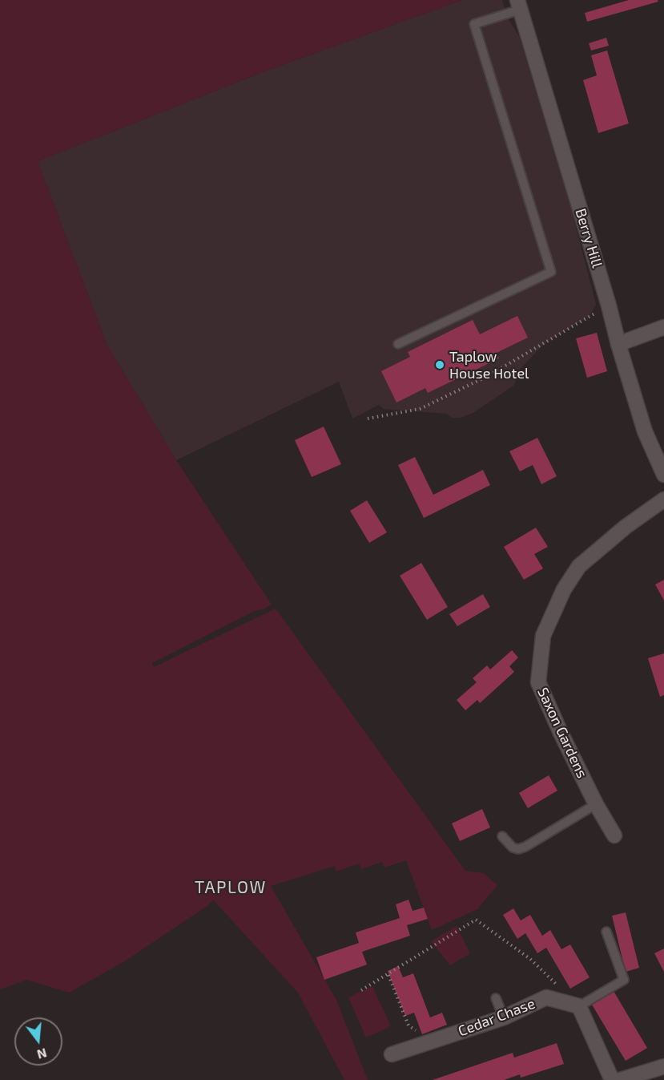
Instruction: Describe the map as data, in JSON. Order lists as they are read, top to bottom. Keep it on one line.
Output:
{"streets":{"street":["Berry Hill","Saxon Gardens","Cedar Chase"]},"districts":["TAPLOW"],"places":["Taplow House Hotel"],"north":"bottom"}
